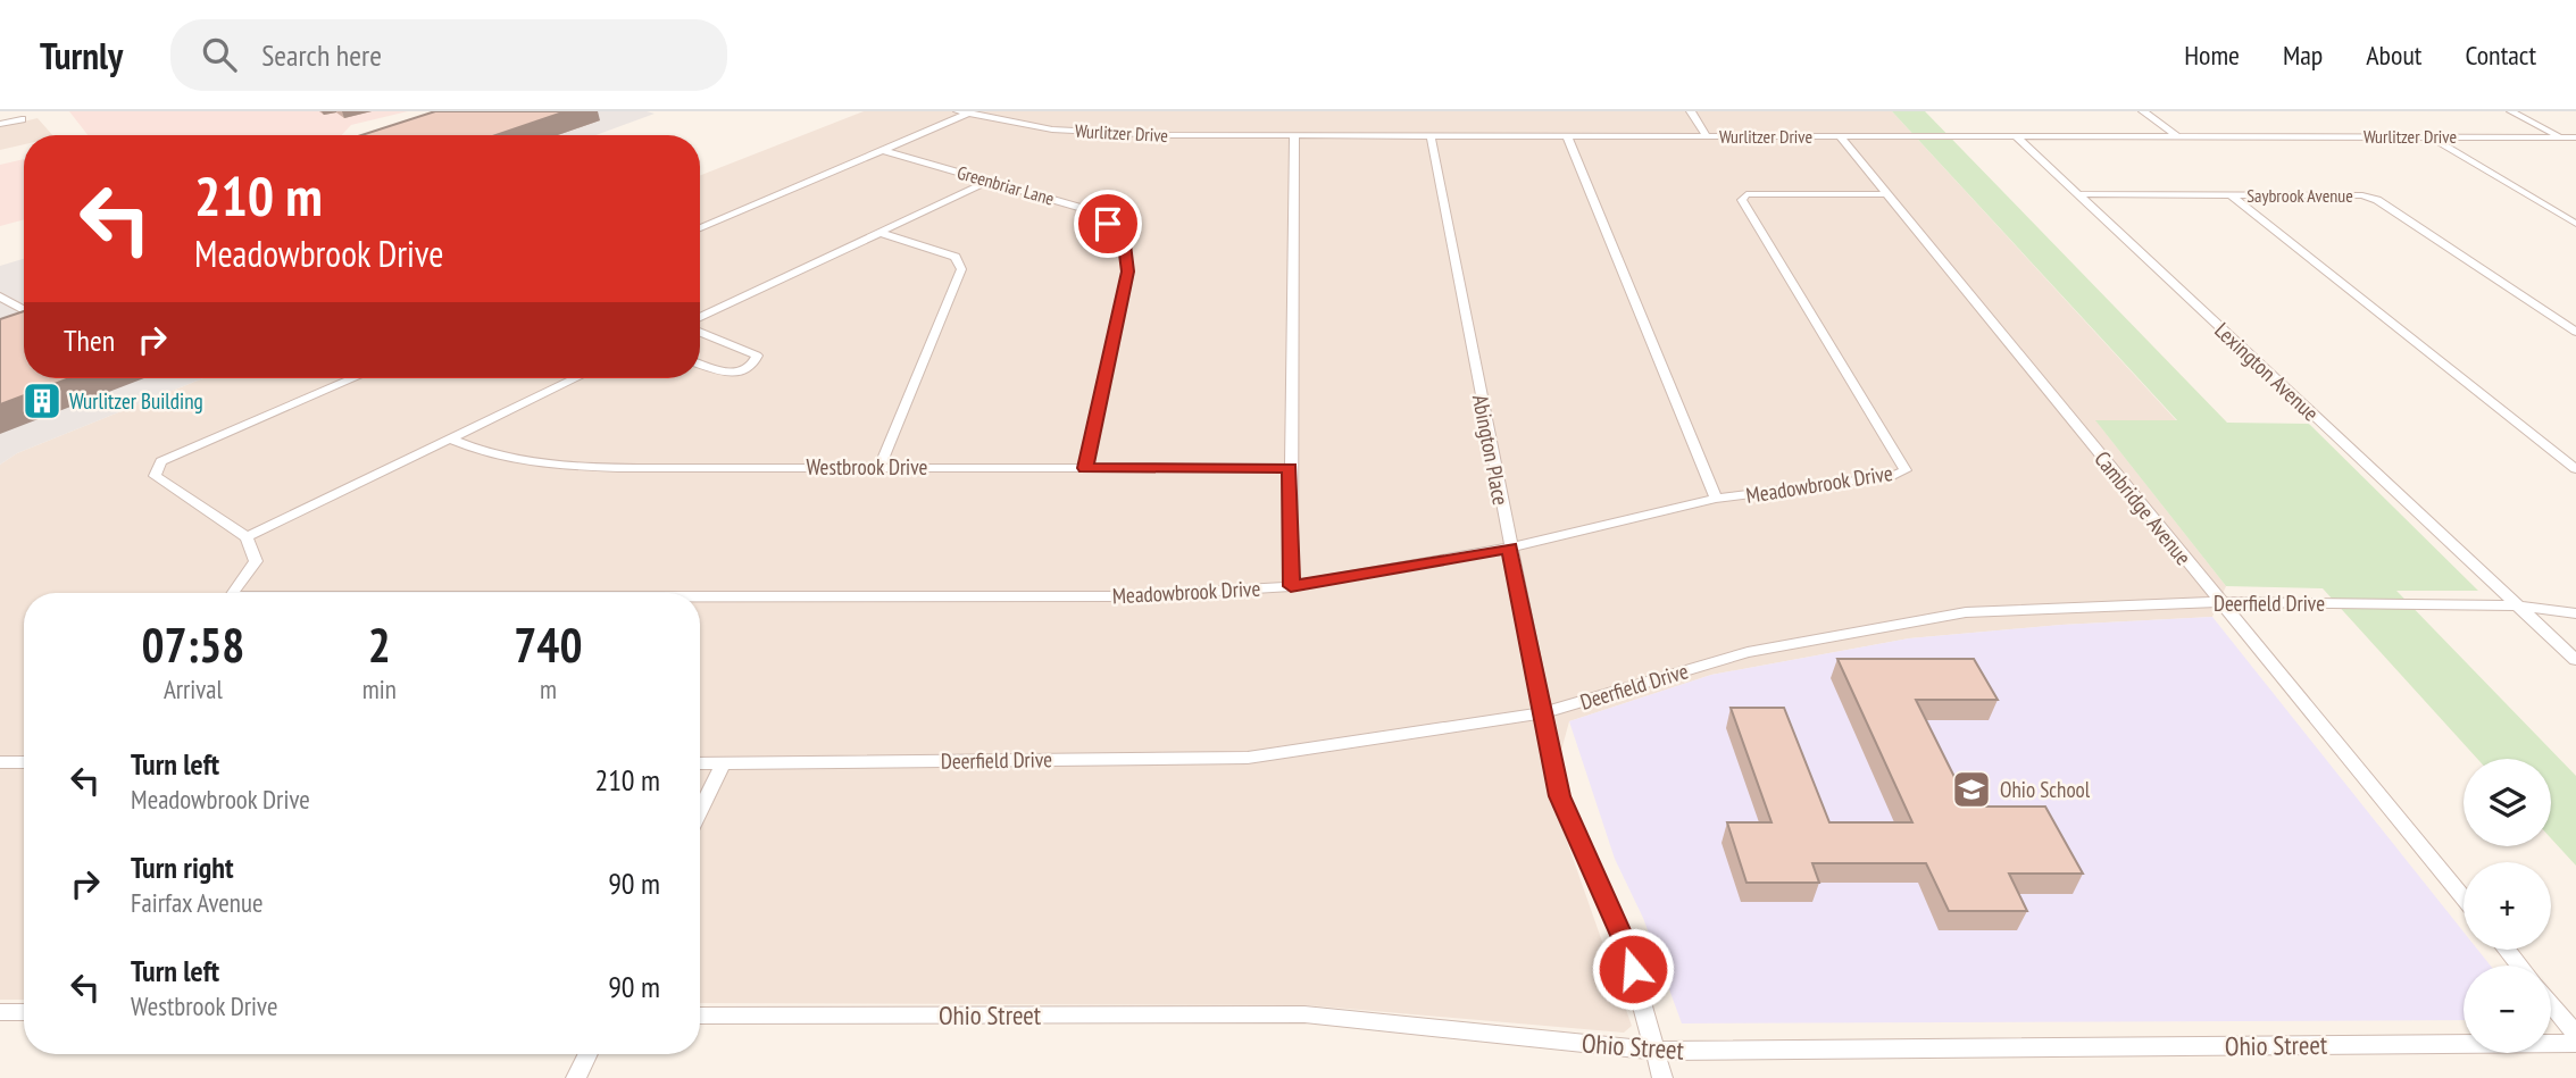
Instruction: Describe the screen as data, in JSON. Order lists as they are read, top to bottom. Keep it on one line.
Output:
{"streets":{"street":["Wurlitzer Drive","Greenbriar Lane","Saybrook Avenue","Lexington Avenue","Abington Place","Westbrook Drive","Meadowbrook Drive","Cambridge Avenue","Deerfield Drive","Ohio Street"]},"crossings":[["Wurlitzer Drive","Lexington Avenue"],["Wurlitzer Drive","Abington Place"],["Wurlitzer Drive","Cambridge Avenue"],["Greenbriar Lane","Westbrook Drive"],["Saybrook Avenue","Lexington Avenue"],["Lexington Avenue","Deerfield Drive"],["Abington Place","Meadowbrook Drive"],["Abington Place","Deerfield Drive"],["Abington Place","Ohio Street"],["Meadowbrook Drive","Cambridge Avenue"],["Cambridge Avenue","Deerfield Drive"]],"places":{"building":["Wurlitzer Building"],"school or university":["Ohio School"]},"page":{"header":"Turnly","search":"Search here","nav":["Home","Map","About","Contact"],"turn":["210 m","Meadowbrook Drive"],"then":"Then","eta":["07:58","Arrival","2","min","740","m"],"list":[{"name":"Turn left","note":"Meadowbrook Drive","value":"210 m"},{"name":"Turn right","note":"Fairfax Avenue","value":"90 m"},{"name":"Turn left","note":"Westbrook Drive","value":"90 m"}],"map_buttons":["+","−"]}}
